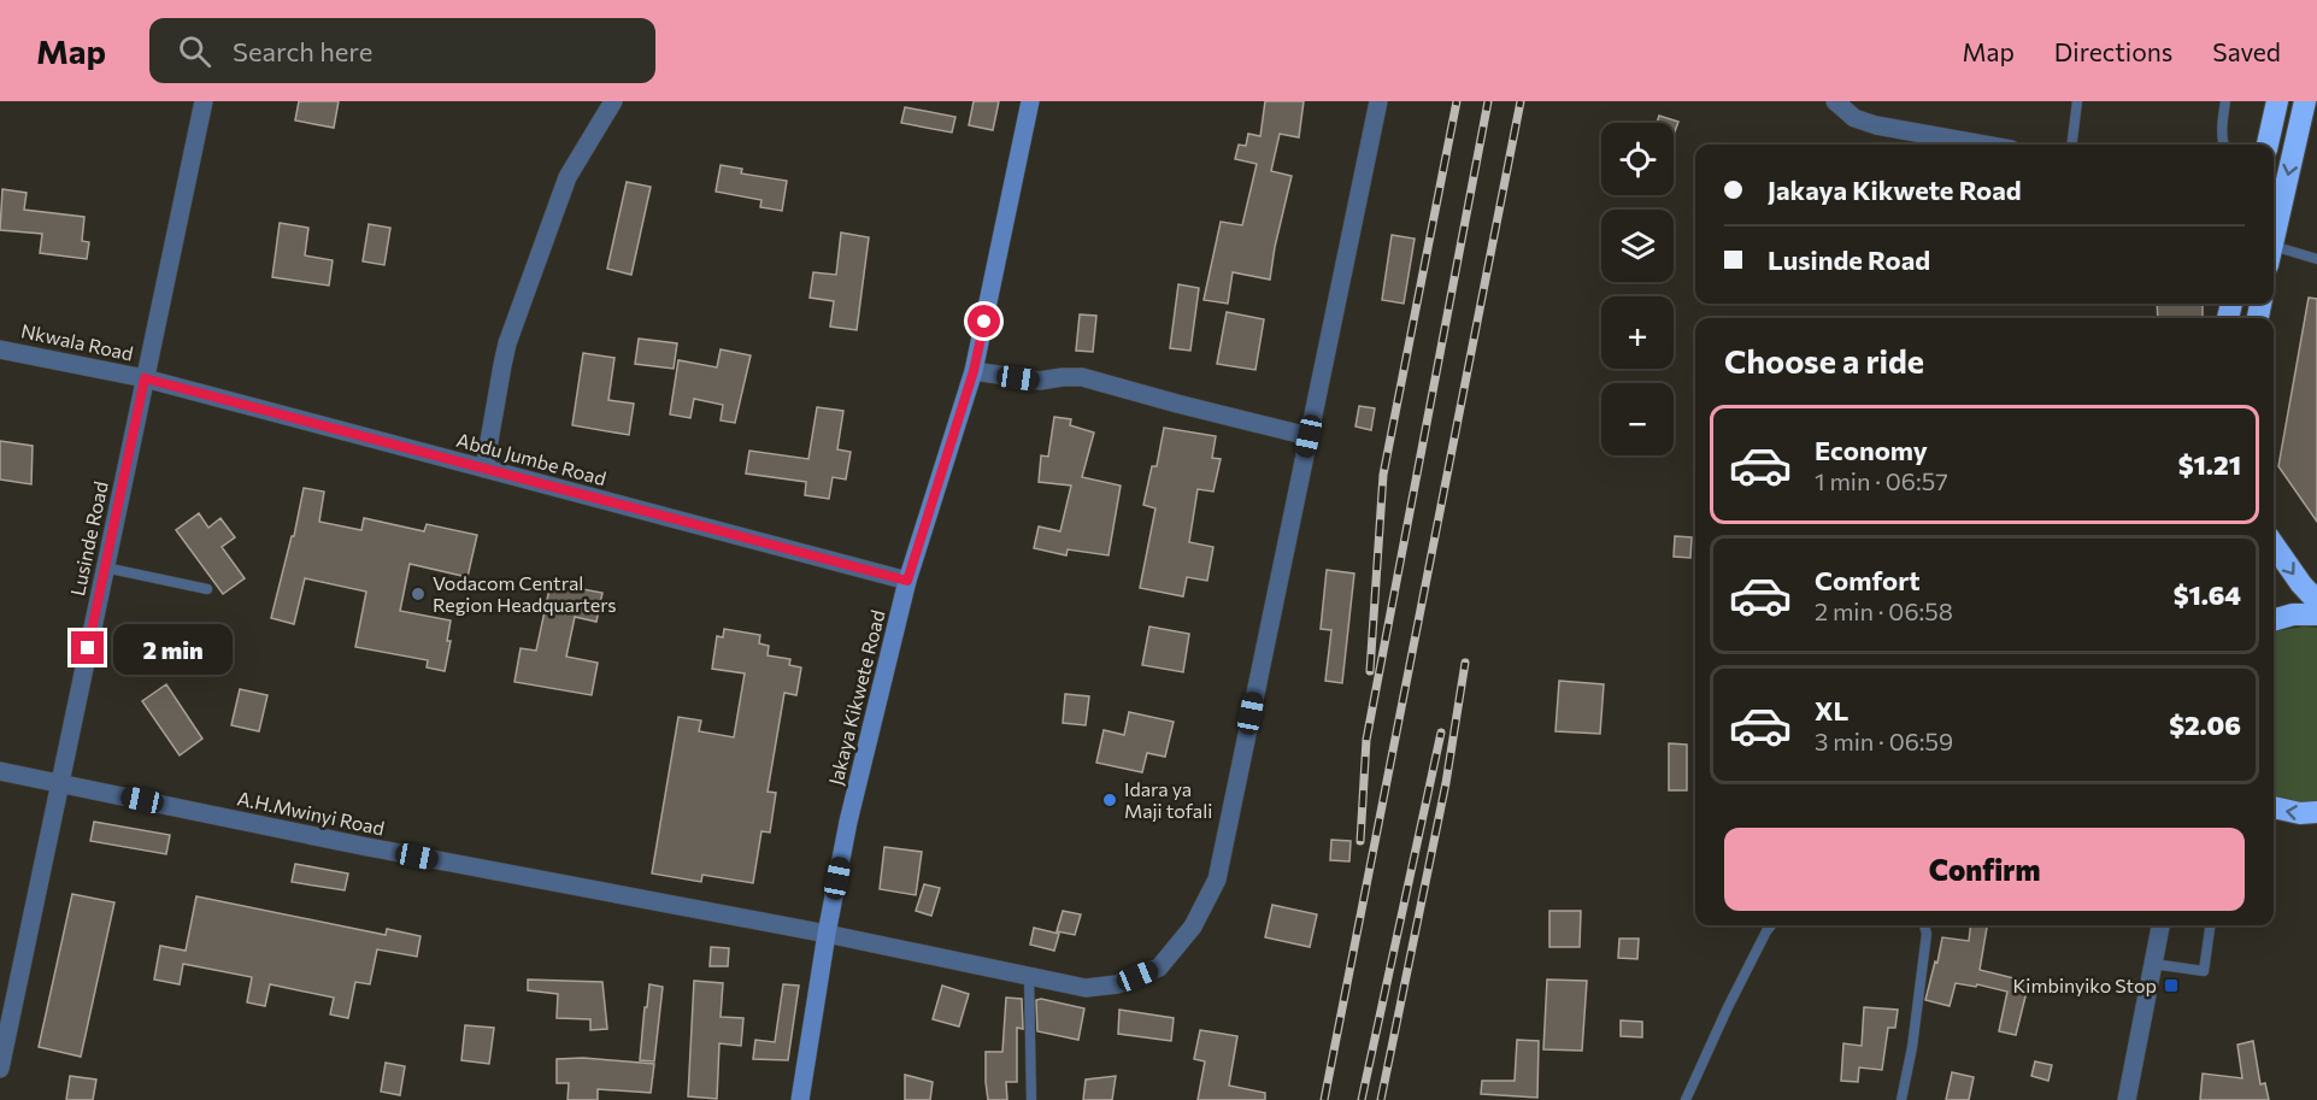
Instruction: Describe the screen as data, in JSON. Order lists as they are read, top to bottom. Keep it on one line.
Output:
{"streets":{"main road":["Jakaya Kikwete Road"],"street":["Nkwala Road","Abdu Jumbe Road","Lusinde Road","A.H.Mwinyi Road"]},"crossings":[["Nkwala Road","Abdu Jumbe Road"],["Nkwala Road","Lusinde Road"],["Abdu Jumbe Road","Lusinde Road"],["Abdu Jumbe Road","Jakaya Kikwete Road"],["Lusinde Road","A.H.Mwinyi Road"],["Jakaya Kikwete Road","A.H.Mwinyi Road"]],"places":{"other":["Vodacom Central Region Headquarters","Idara ya Maji tofali"],"transit":["Kimbinyiko Stop"]},"page":{"header":"Map","search":"Search here","nav":["Map","Directions","Saved"],"map_buttons":["+","−"],"banner":["Jakaya Kikwete Road","Lusinde Road"],"heading":"Choose a ride","list":[{"name":"Economy","note":"1 min · 06:57","value":"$1.21"},{"name":"Comfort","note":"2 min · 06:58","value":"$1.64"},{"name":"XL","note":"3 min · 06:59","value":"$2.06"}],"bubble":"2 min","buttons":"Confirm"}}
